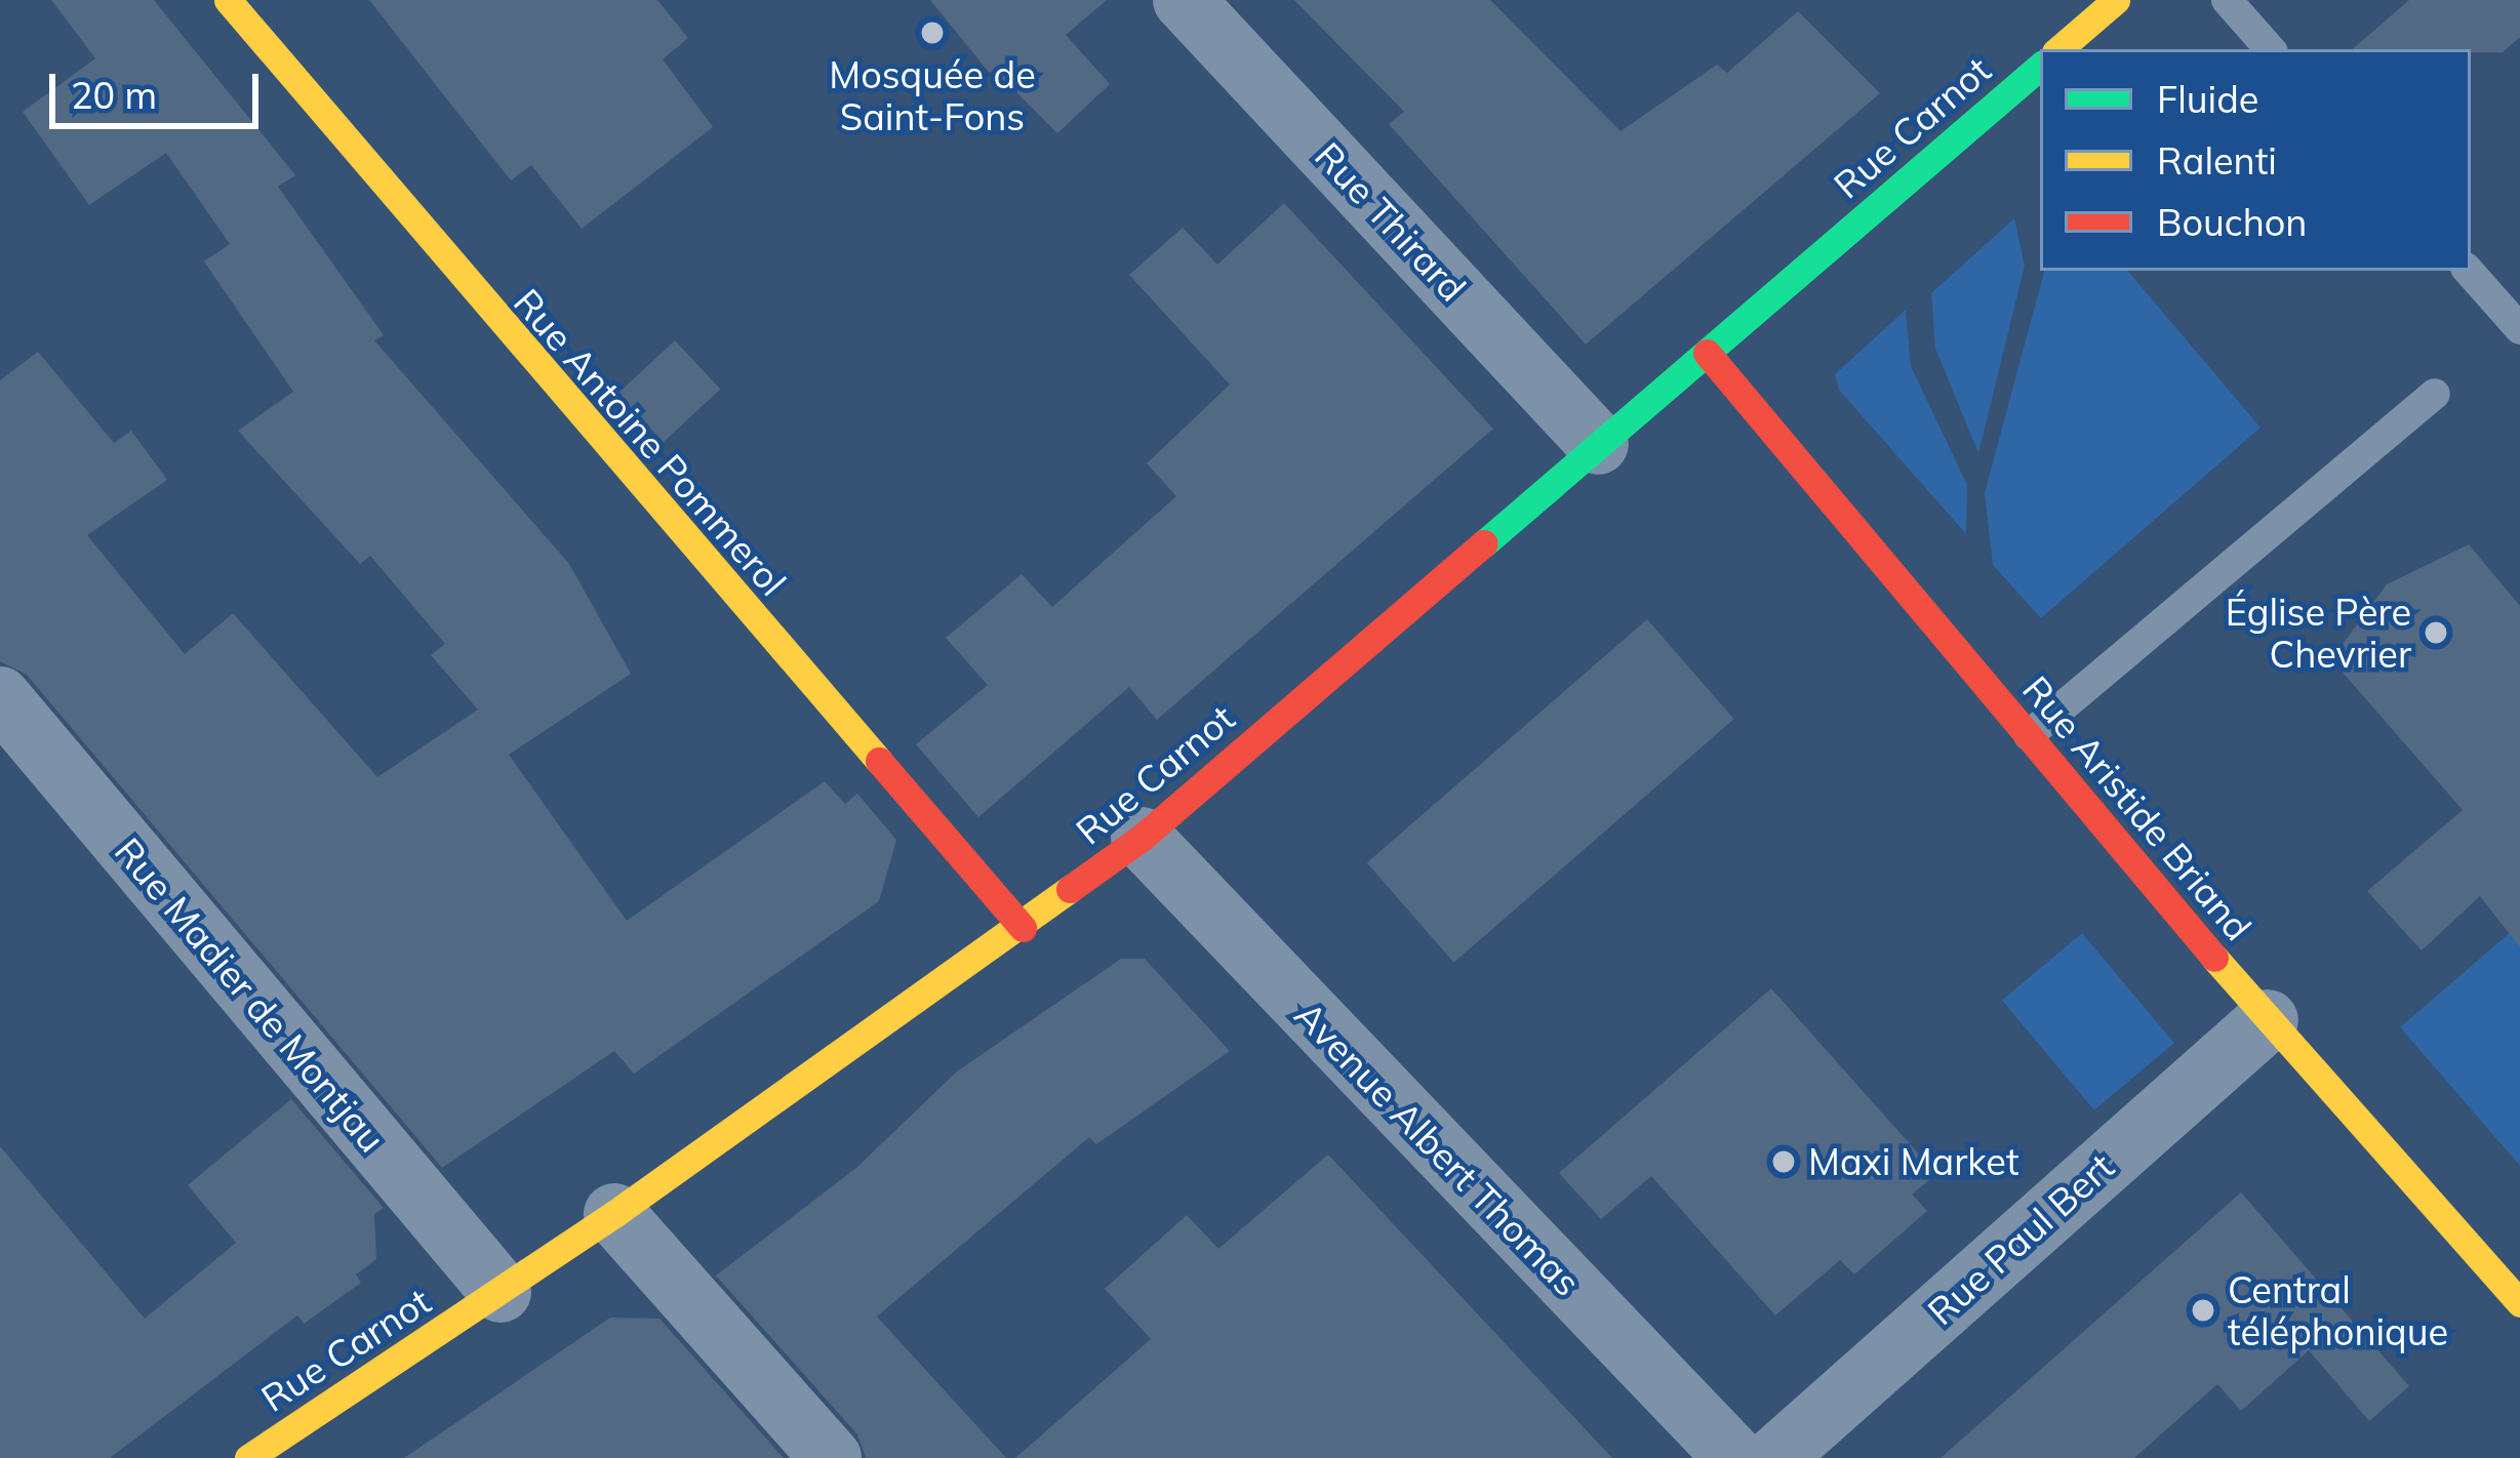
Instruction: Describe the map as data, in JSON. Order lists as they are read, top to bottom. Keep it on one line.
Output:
{"streets":{"street":["Rue Carnot","Rue Thirard","Rue Antoine Pommerol","Rue Aristide Briand","Rue Madier de Montjau","Avenue Albert Thomas","Rue Paul Bert"]},"crossings":[["Rue Carnot","Rue Thirard"],["Rue Carnot","Rue Antoine Pommerol"],["Rue Carnot","Rue Aristide Briand"],["Rue Carnot","Rue Madier de Montjau"],["Rue Carnot","Avenue Albert Thomas"],["Rue Aristide Briand","Rue Paul Bert"]],"places":["Mosquée de Saint-Fons","Église Père Chevrier","Maxi Market","Central téléphonique"],"legend":["Fluide","Ralenti","Bouchon"],"scale_bar":"20 m"}
